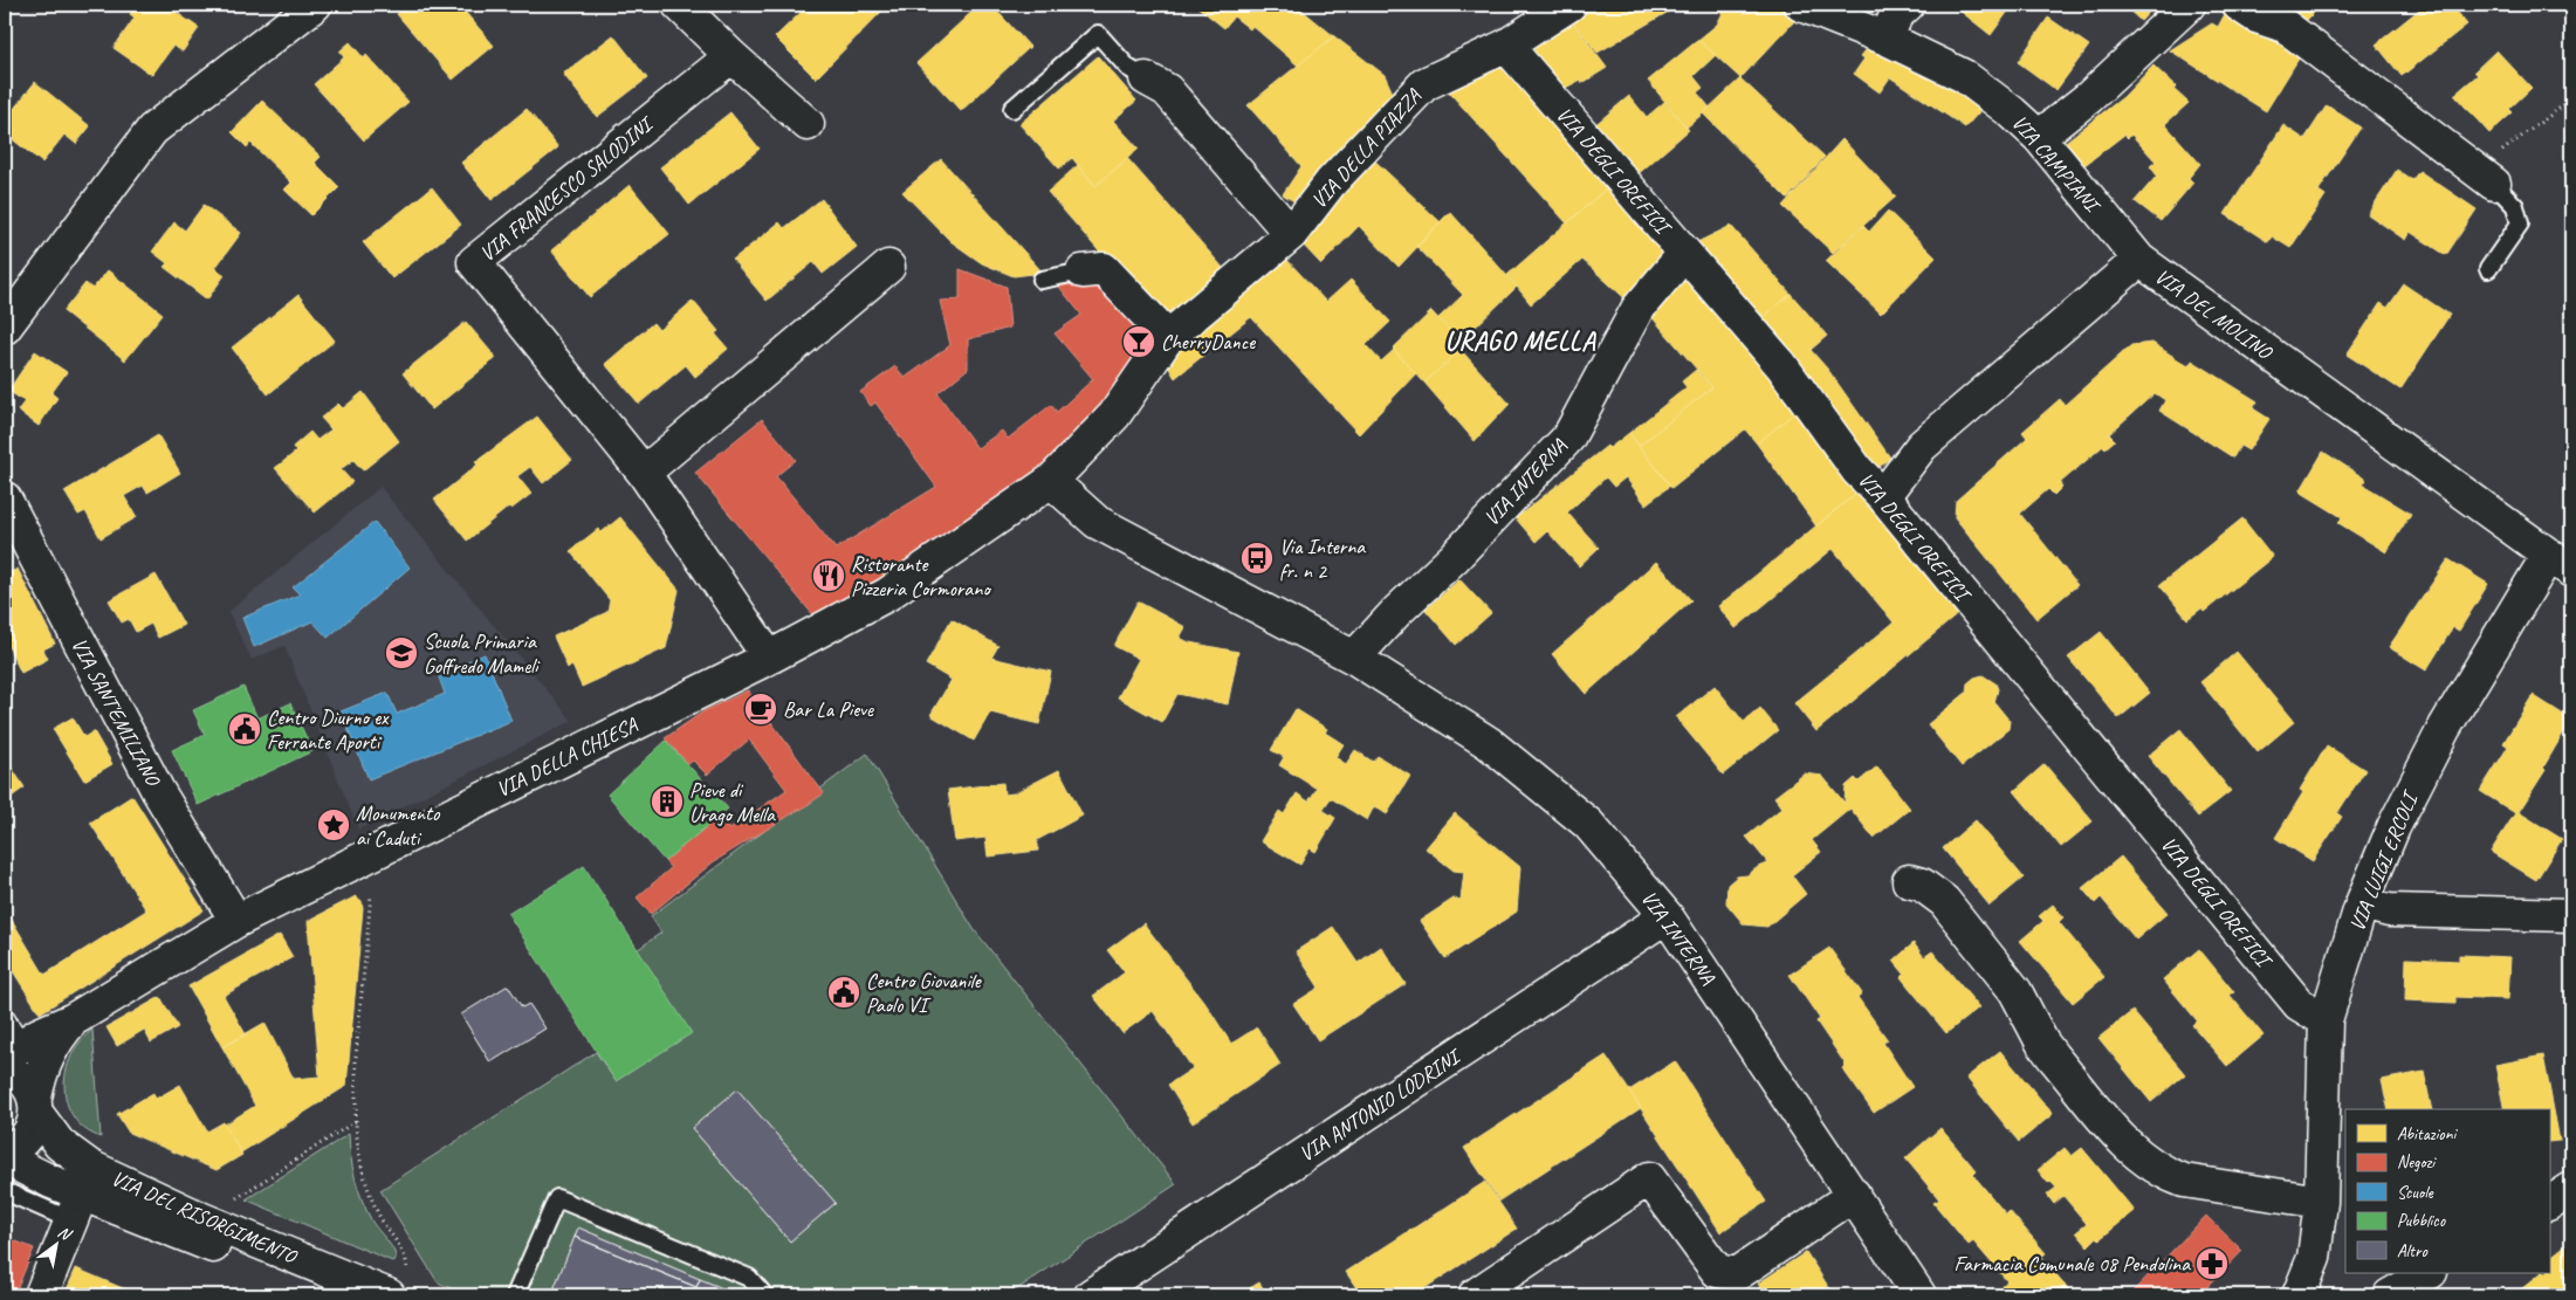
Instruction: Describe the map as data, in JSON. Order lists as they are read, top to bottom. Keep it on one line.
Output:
{"streets":{"street":["VIA DELLA PIAZZA","VIA CAMPIANI","VIA DEGLI OREFICI","VIA FRANCESCO SALODINI","VIA DEL MOLINO","VIA INTERNA","VIA SANT'EMILIANO","VIA DELLA CHIESA","VIA LUIGI ERCOLI","VIA ANTONIO LODRINI","VIA DEL RISORGIMENTO"]},"crossings":[["VIA DELLA PIAZZA","VIA DEGLI OREFICI"],["VIA DELLA PIAZZA","VIA INTERNA"],["VIA DELLA PIAZZA","VIA DELLA CHIESA"],["VIA CAMPIANI","VIA DEL MOLINO"],["VIA DEGLI OREFICI","VIA DEL MOLINO"],["VIA DEGLI OREFICI","VIA INTERNA"],["VIA DEGLI OREFICI","VIA LUIGI ERCOLI"],["VIA FRANCESCO SALODINI","VIA DELLA CHIESA"],["VIA DEL MOLINO","VIA LUIGI ERCOLI"],["VIA INTERNA","VIA DELLA CHIESA"],["VIA INTERNA","VIA ANTONIO LODRINI"],["VIA SANT'EMILIANO","VIA DELLA CHIESA"],["VIA DELLA CHIESA","VIA DEL RISORGIMENTO"]],"districts":["URAGO MELLA"],"places":{"bar":["CherryDance"],"bus stop":["Via Interna fr. n 2"],"restaurant":["Ristorante Pizzeria Cormorano"],"school or university":["Scuola Primaria Goffredo Mameli"],"cafe":["Bar La Pieve"],"public building":["Centro Diurno ex Ferrante Aporti","Centro Giovanile Paolo VI"],"building":["Pieve di Urago Mella"],"place":["Monumento ai Caduti"],"pharmacy":["Farmacia Comunale 08 Pendolina"]},"legend":["Abitazioni","Negozi","Scuole","Pubblico","Altro"],"north":"top right"}
